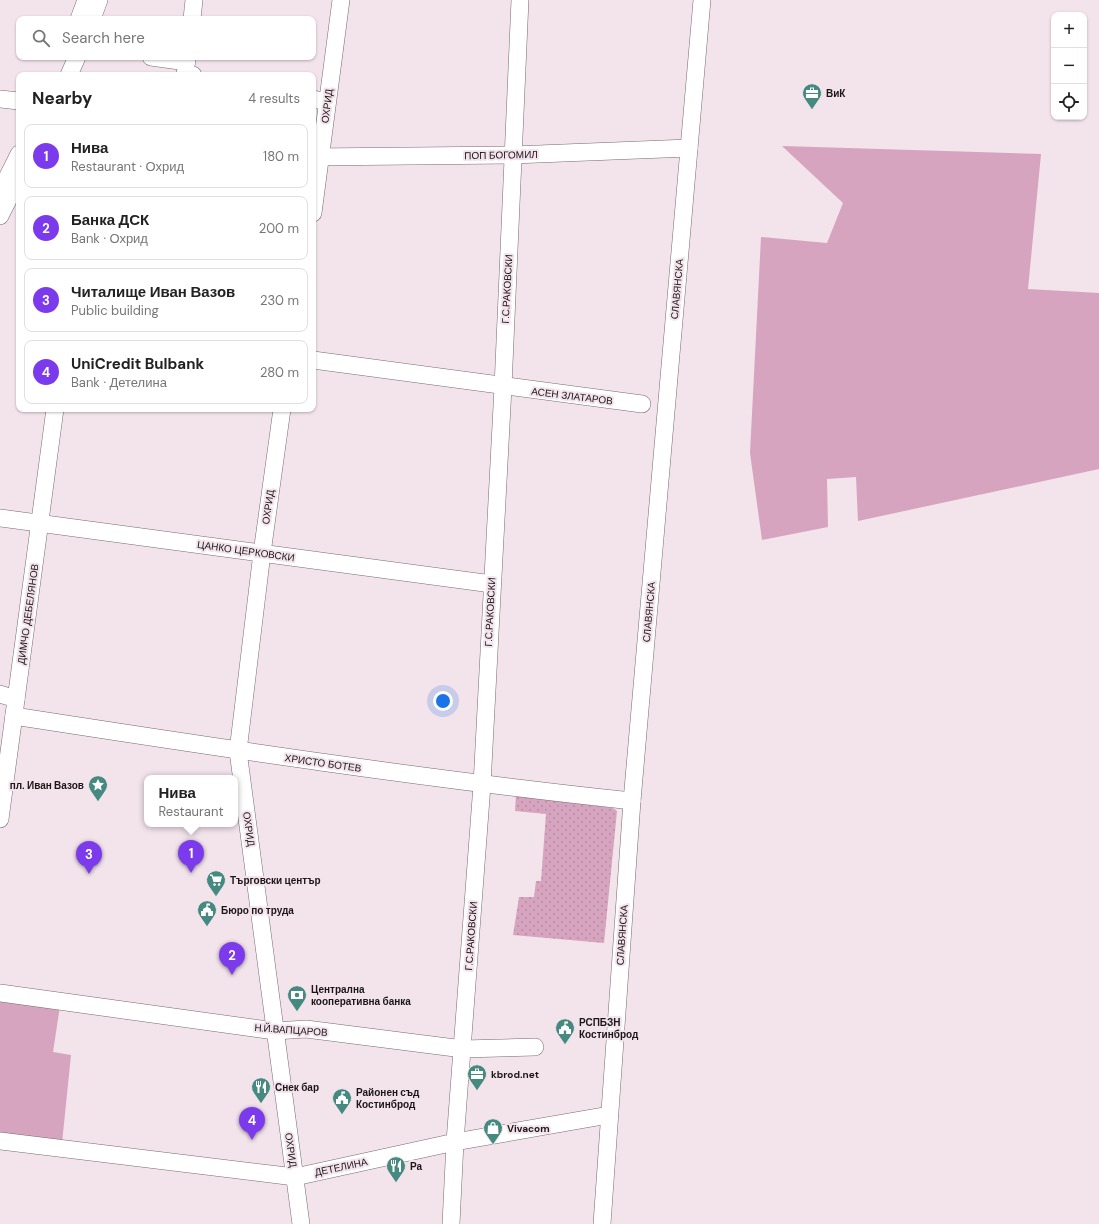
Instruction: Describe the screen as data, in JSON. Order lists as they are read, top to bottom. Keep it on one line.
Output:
{"streets":{"street":["ОХРИД","ПОП БОГОМИЛ","Г.С.РАКОВСКИ","СЛАВЯНСКА","АСЕН ЗЛАТАРОВ","ЦАНКО ЦЕРКОВСКИ","ДИМЧО ДЕБЕЛЯНОВ","ХРИСТО БОТЕВ","Н.Й.ВАПЦАРОВ","ДЕТЕЛИНА"]},"crossings":[["ОХРИД","ПОП БОГОМИЛ"],["ОХРИД","ЦАНКО ЦЕРКОВСКИ"],["ОХРИД","ХРИСТО БОТЕВ"],["ОХРИД","Н.Й.ВАПЦАРОВ"],["ОХРИД","ДЕТЕЛИНА"],["ПОП БОГОМИЛ","Г.С.РАКОВСКИ"],["ПОП БОГОМИЛ","СЛАВЯНСКА"],["Г.С.РАКОВСКИ","АСЕН ЗЛАТАРОВ"],["Г.С.РАКОВСКИ","ЦАНКО ЦЕРКОВСКИ"],["Г.С.РАКОВСКИ","ХРИСТО БОТЕВ"],["Г.С.РАКОВСКИ","Н.Й.ВАПЦАРОВ"],["Г.С.РАКОВСКИ","ДЕТЕЛИНА"],["СЛАВЯНСКА","ХРИСТО БОТЕВ"],["СЛАВЯНСКА","ДЕТЕЛИНА"],["ЦАНКО ЦЕРКОВСКИ","ДИМЧО ДЕБЕЛЯНОВ"],["ДИМЧО ДЕБЕЛЯНОВ","ХРИСТО БОТЕВ"]],"places":{"office":["ВиК","kbrod.net"],"place":["пл. Иван Вазов"],"supermarket":["Търговски център"],"public building":["Бюро по труда","РСПБЗН Костинброд","Районен съд Костинброд"],"bank":["Централна кооперативна банка"],"restaurant":["Снек бар","Ра"],"shop":["Vivacom"]},"page":{"map_buttons":["+","−"],"search":"Search here","heading":["Nearby","4 results"],"list":[{"mark":"1","name":"Нива","note":"Restaurant · Охрид","value":"180 m"},{"mark":"2","name":"Банка ДСК","note":"Bank · Охрид","value":"200 m"},{"mark":"3","name":"Читалище Иван Вазов","note":"Public building","value":"230 m"},{"mark":"4","name":"UniCredit Bulbank","note":"Bank · Детелина","value":"280 m"}],"popup":["Нива","Restaurant"],"pins":["1","3","2","4"]}}
